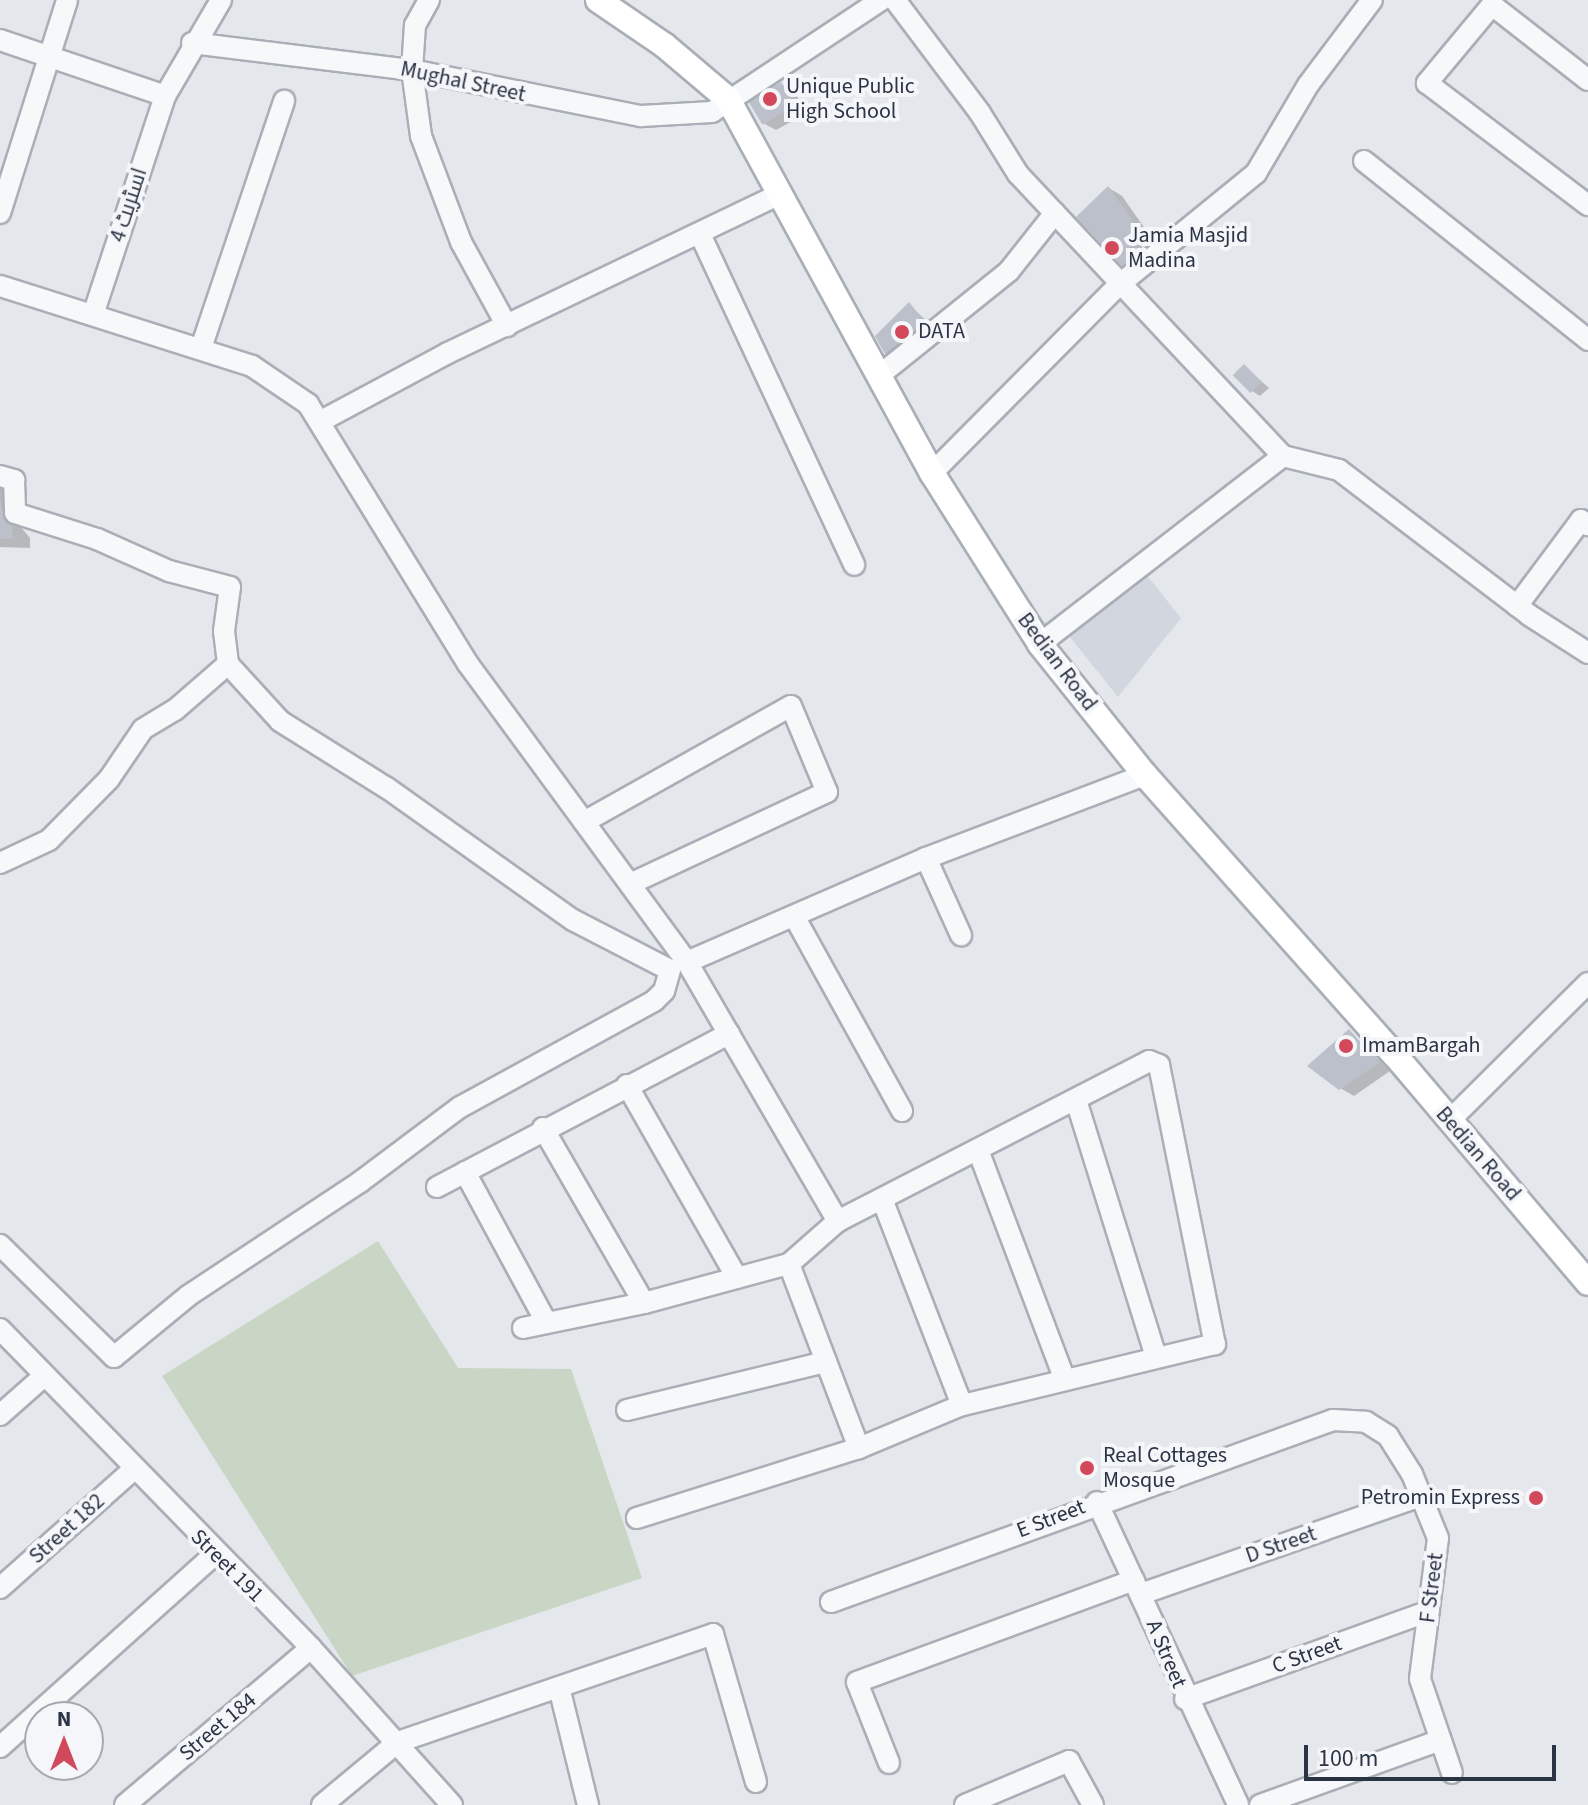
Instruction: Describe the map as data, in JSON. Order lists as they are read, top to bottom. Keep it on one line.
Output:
{"streets":{"main road":["Bedian Road"],"street":["Mughal Street","اسٹریٹ 4","E Street","Street 182","D Street","Street 191","F Street","A Street","C Street","Street 184"]},"crossings":[["Mughal Street","اسٹریٹ 4"],["Mughal Street","Bedian Road"],["E Street","F Street"],["E Street","A Street"],["Street 182","Street 191"],["D Street","F Street"],["D Street","A Street"],["Street 191","Street 184"],["F Street","C Street"],["A Street","C Street"]],"places":["Unique Public High School","Jamia Masjid Madina","DATA","ImamBargah","Real Cottages Mosque","Petromin Express"],"scale_bar":"100 m","north":"top"}
